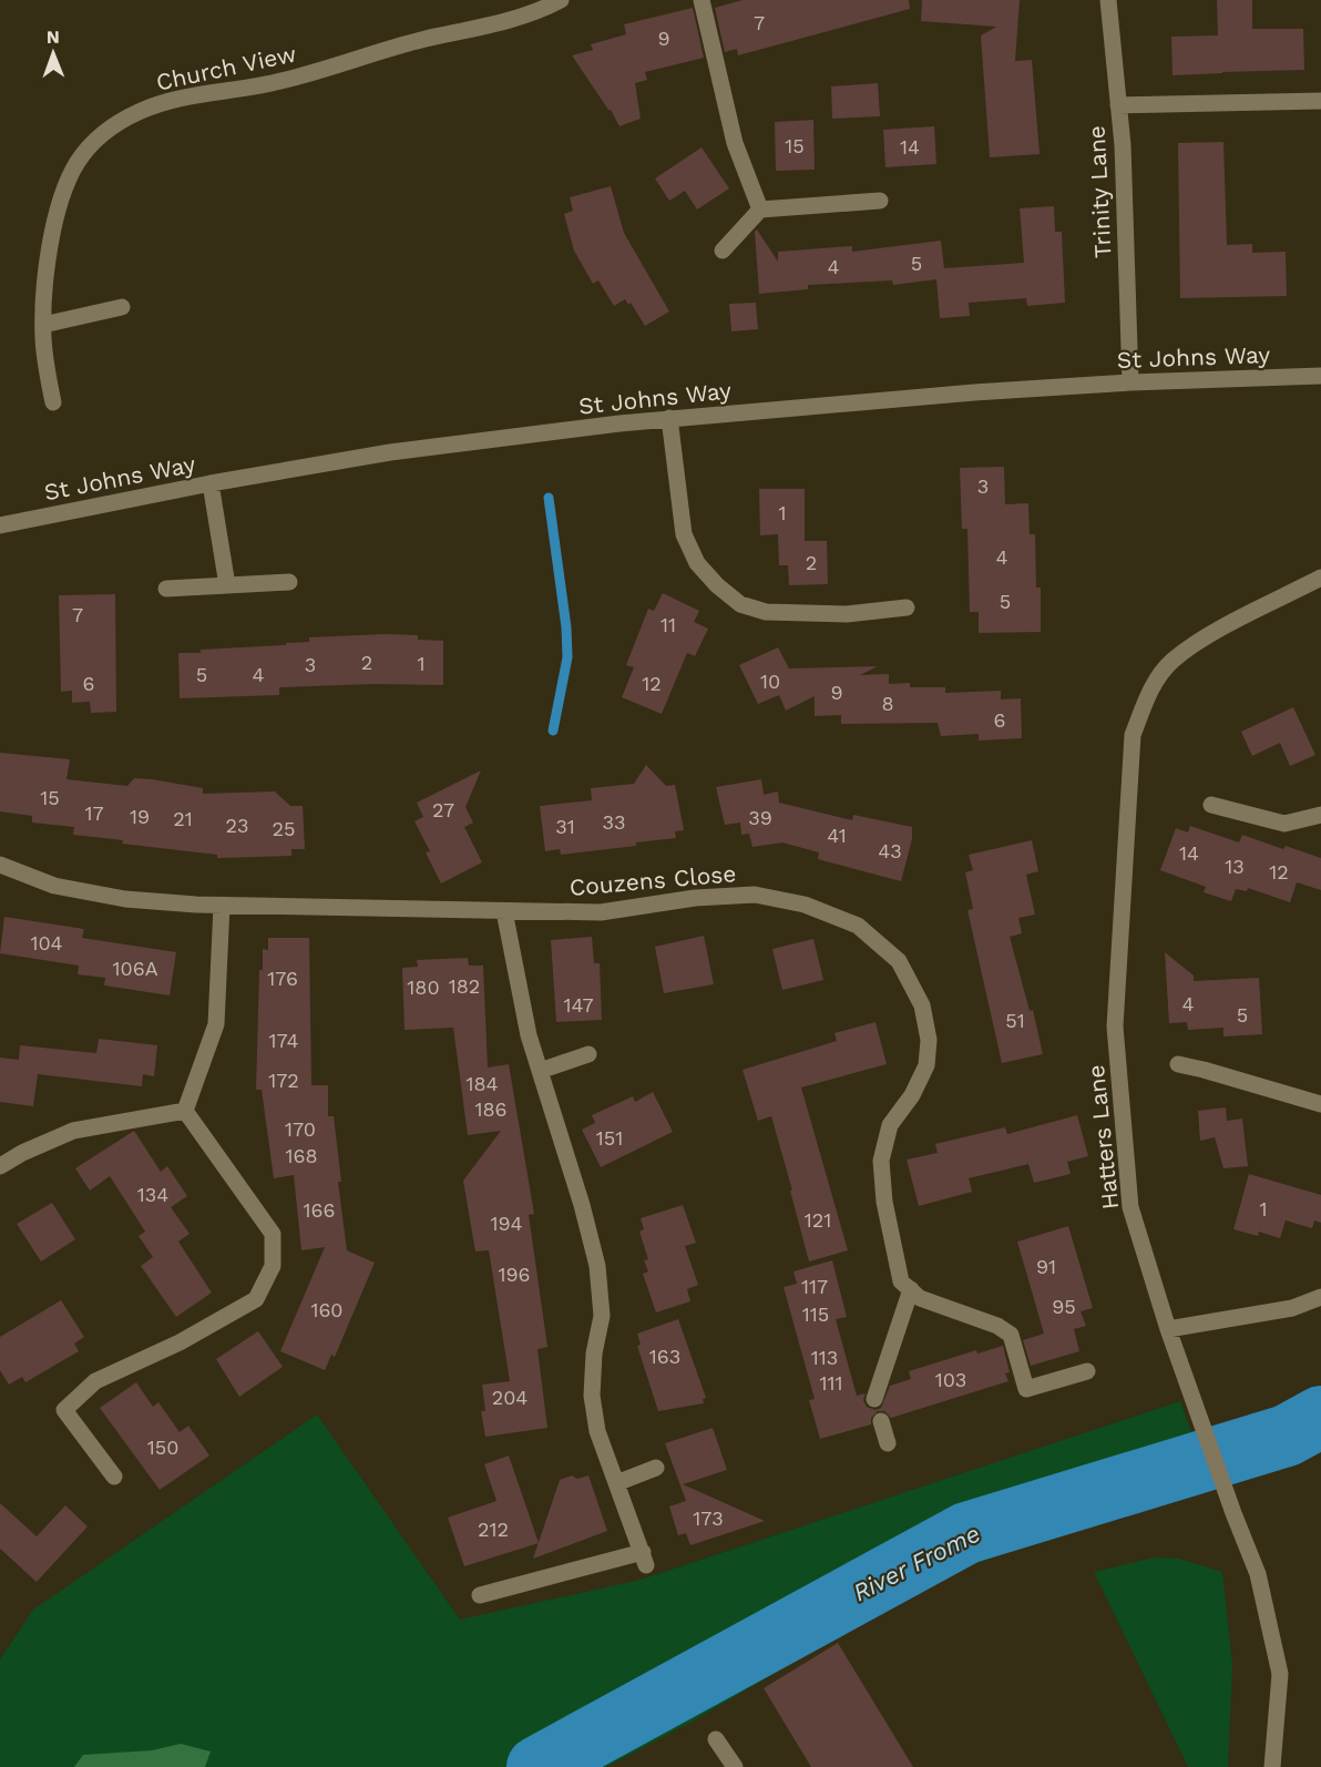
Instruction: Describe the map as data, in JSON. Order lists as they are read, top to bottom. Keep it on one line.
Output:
{"streets":{"street":["Church View","Trinity Lane","St Johns Way","Couzens Close","Hatters Lane"]},"crossings":[["Trinity Lane","St Johns Way"]],"water":["River Frome"],"house_numbers":["7","9","15","14","5","4","3","1","4","2","5","7","11","2","1","3","5","4","10","6","12","9","8","6","15","27","17","19","39","21","33","23","31","25","41","43","14","13","12","104","106A","176","182","180","4","147","5","51","174","172","184","186","170","151","168","134","1","166","121","194","91","196","117","95","160","115","163","113","103","111","204","150","173","212"],"north":"top"}
